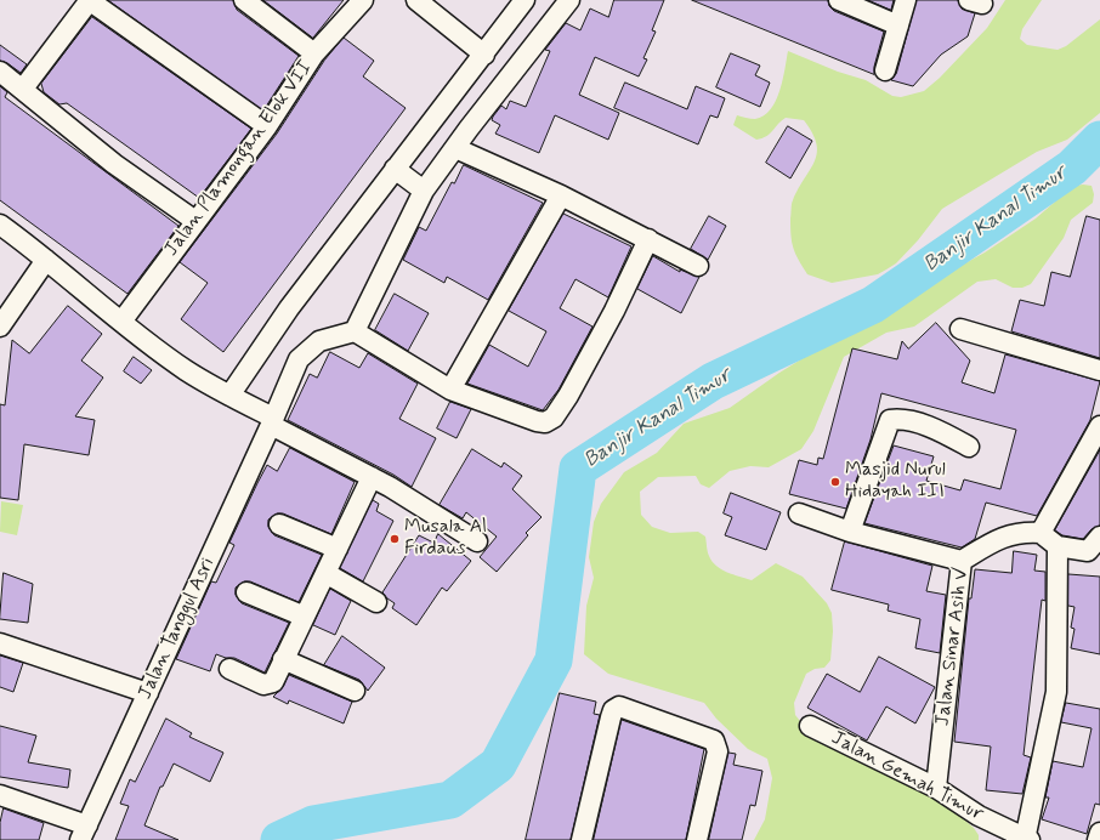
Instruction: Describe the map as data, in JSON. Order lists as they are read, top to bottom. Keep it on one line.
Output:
{"streets":{"street":["Jalan Plamongan Elok VII","Jalan Tanggul Asri","Jalan Sinar Asih V","Jalan Gemah Timur"]},"crossings":[["Jalan Sinar Asih V","Jalan Gemah Timur"]],"water":["Banjir Kanal Timur"],"places":["Masjid Nurul Hidayah III","Musala Al Firdaus"]}
